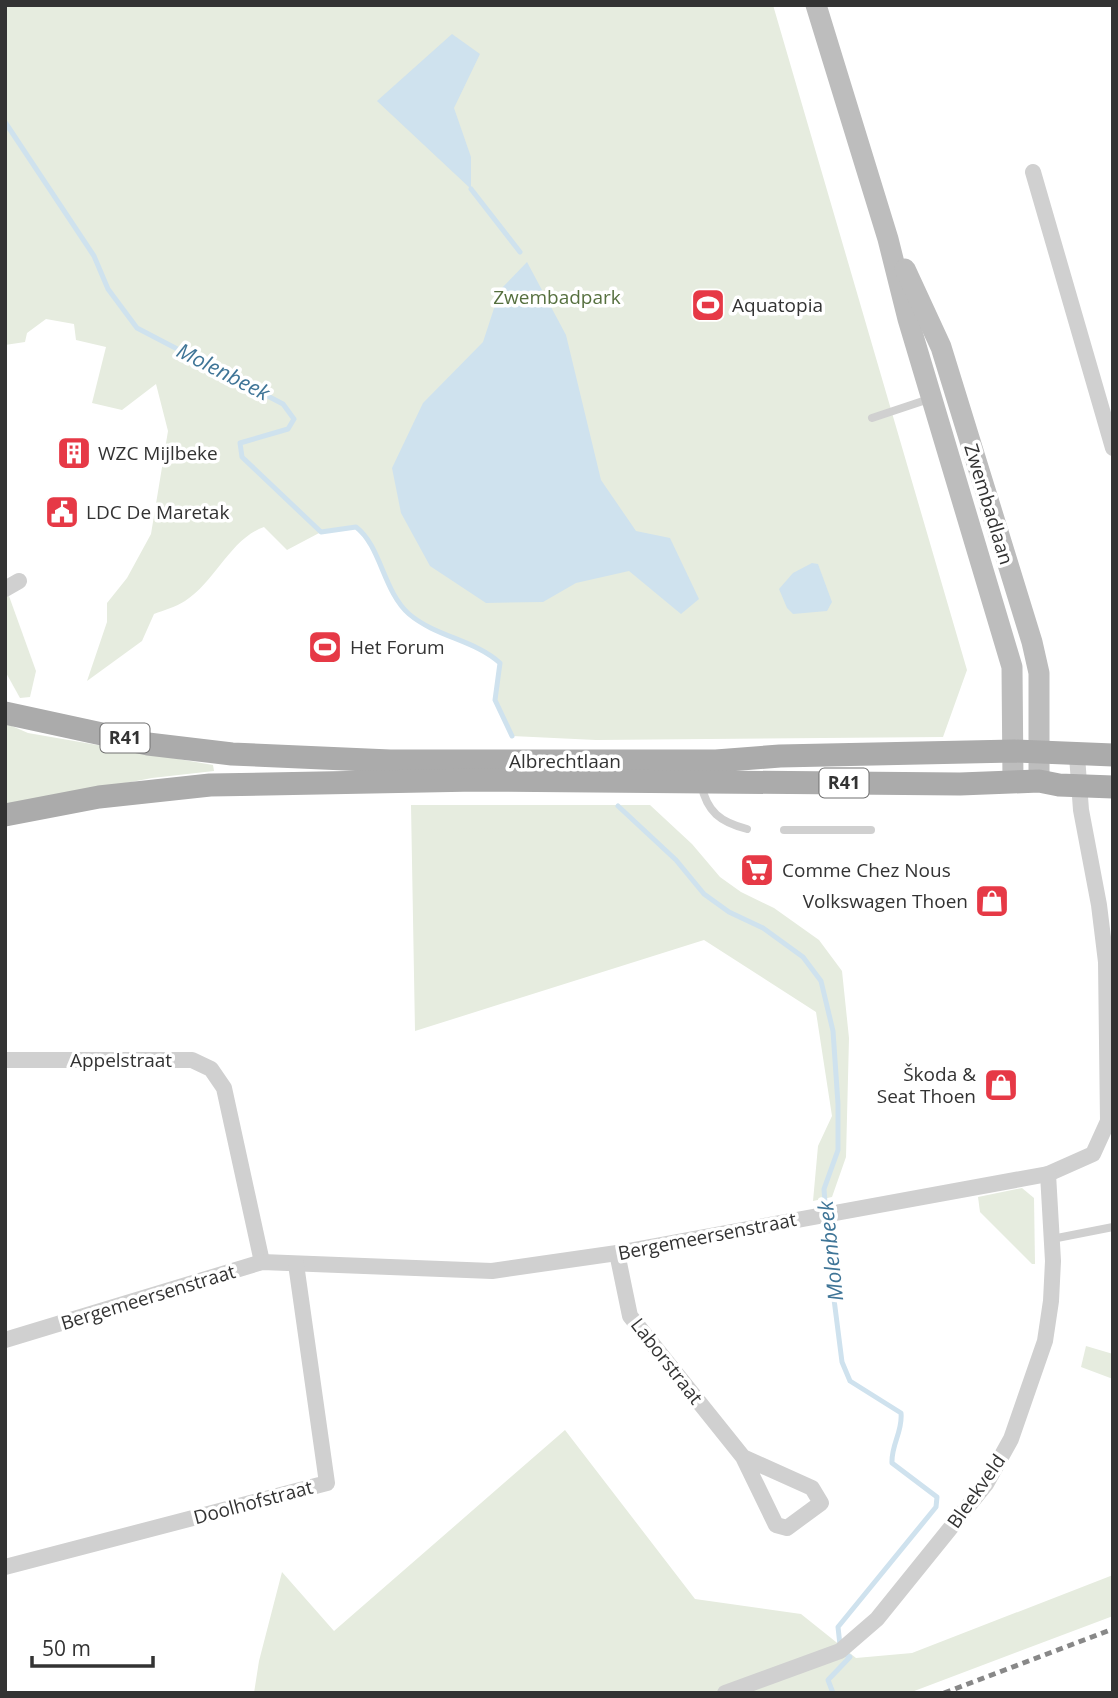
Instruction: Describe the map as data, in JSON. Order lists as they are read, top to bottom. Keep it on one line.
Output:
{"streets":{"main road":["R41","Albrechtlaan"],"street":["Zwembadlaan","Appelstraat","Bergemeersenstraat","Laborstraat","Bleekveld","Doolhofstraat"]},"crossings":[["Zwembadlaan","Albrechtlaan"],["Albrechtlaan","Bergemeersenstraat"],["Appelstraat","Bergemeersenstraat"],["Bergemeersenstraat","Laborstraat"],["Bergemeersenstraat","Bleekveld"],["Bergemeersenstraat","Doolhofstraat"]],"water":["Molenbeek"],"parks":["Zwembadpark"],"places":{"sports":["Aquatopia","Het Forum"],"building":["WZC Mijlbeke"],"public building":["LDC De Maretak"],"supermarket":["Comme Chez Nous"],"shop":["Volkswagen Thoen","Škoda & Seat Thoen"]},"scale_bar":"50 m"}
